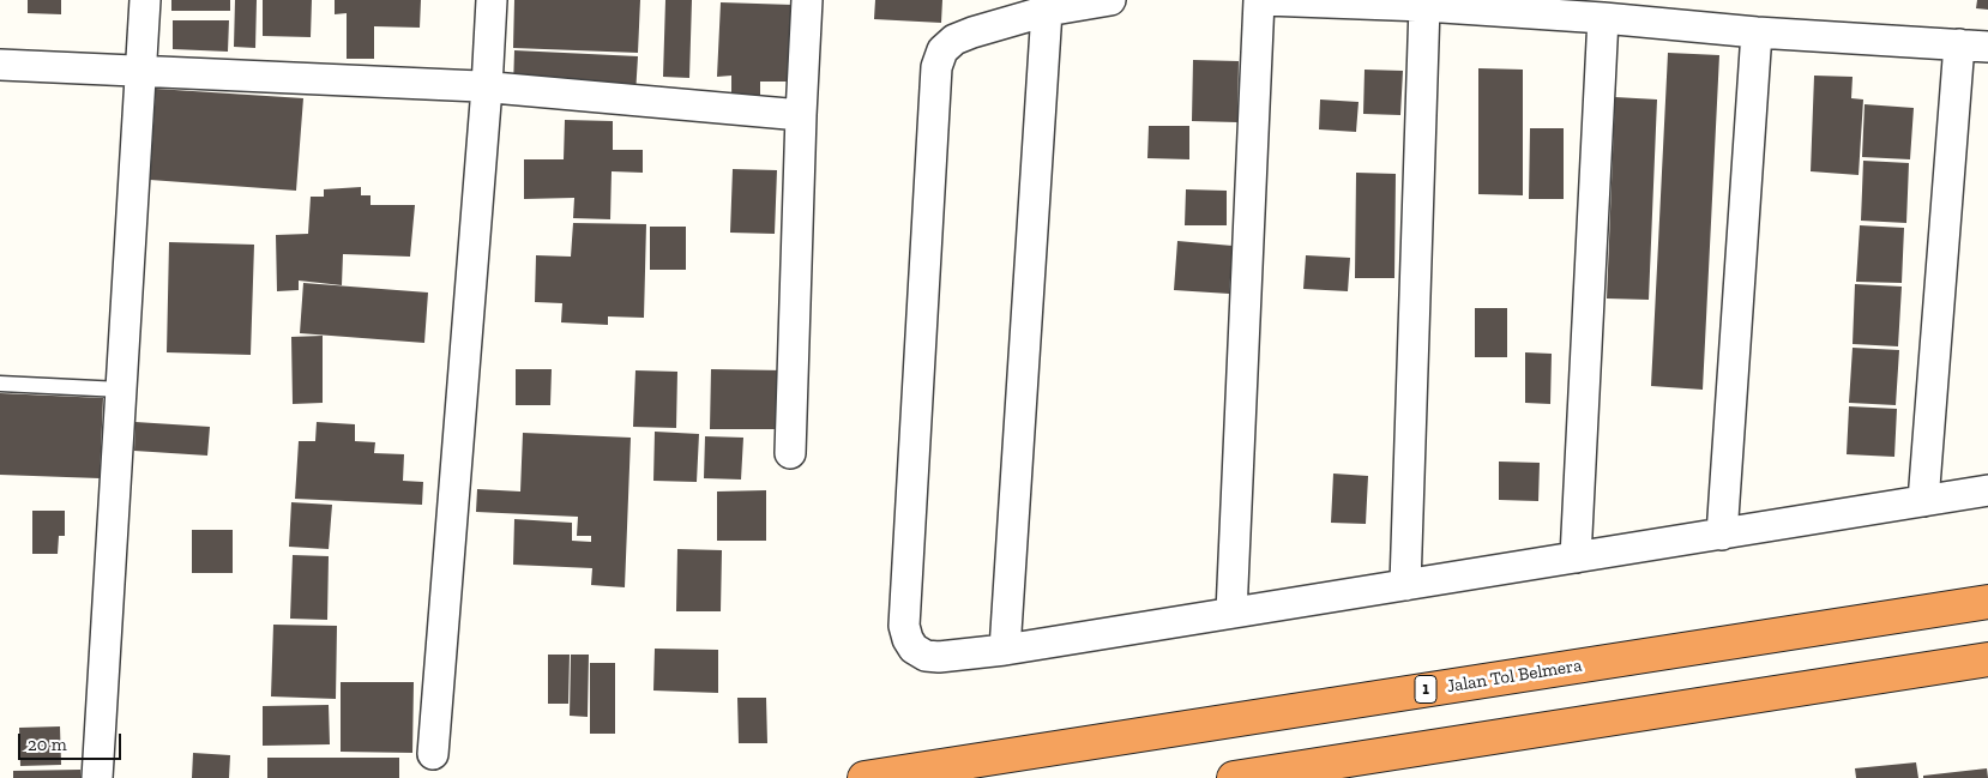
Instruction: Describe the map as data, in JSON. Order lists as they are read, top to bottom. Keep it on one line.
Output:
{"streets":{"highway":["Jalan Tol Belmera","1"]},"scale_bar":"20 m"}
